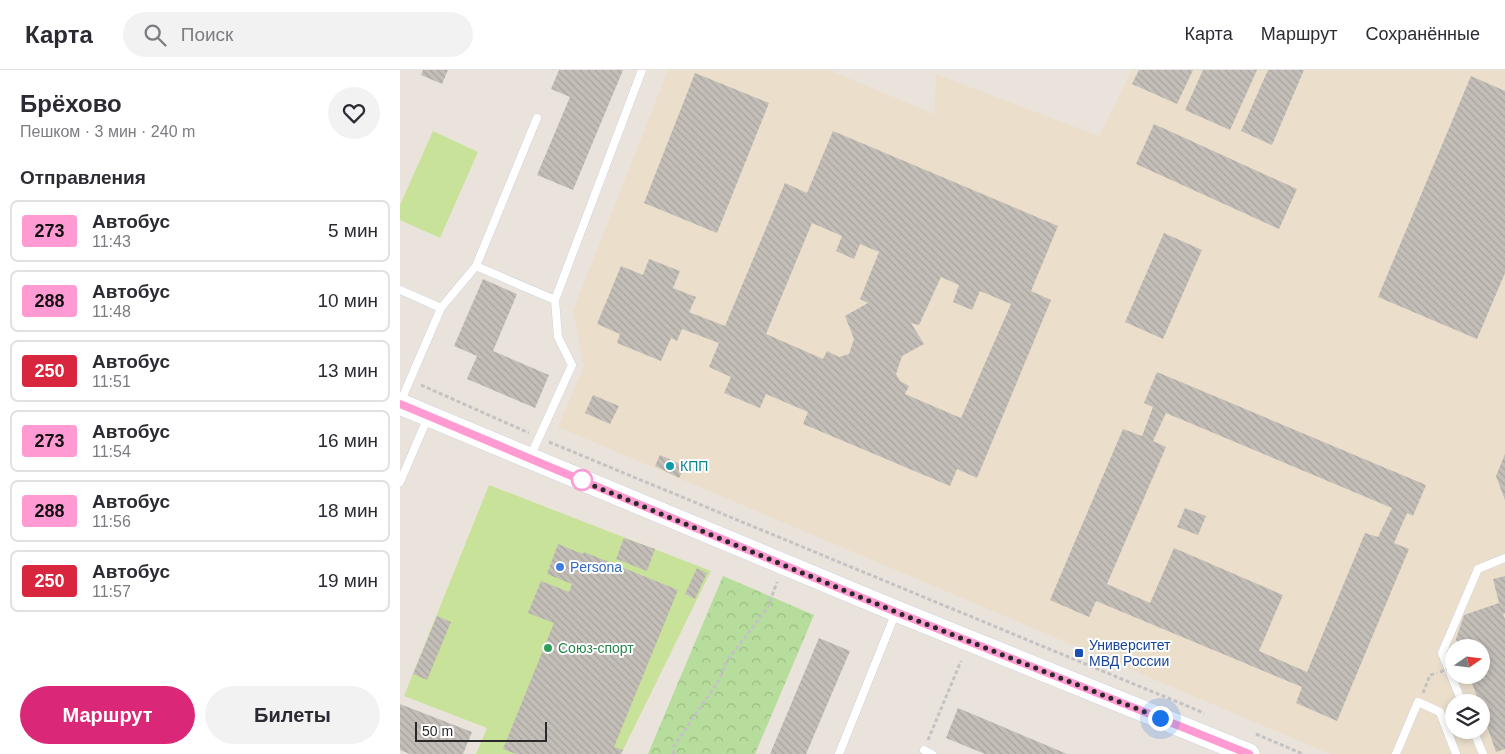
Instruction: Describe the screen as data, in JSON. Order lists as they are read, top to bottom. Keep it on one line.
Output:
{"places":{"other":["КПП","Persona","Союз-спорт"],"transit":["Университет МВД России"]},"lines":["bus line 273"],"scale_bar":"50 m","north":"right","page":{"header":"Карта","search":"Поиск","nav":["Карта","Маршрут","Сохранённые"],"heading":[["Брёхово","Пешком · 3 мин · 240 m"],"Отправления"],"list":[{"mark":"273","name":"Автобус","note":"11:43","value":"5 мин"},{"mark":"288","name":"Автобус","note":"11:48","value":"10 мин"},{"mark":"250","name":"Автобус","note":"11:51","value":"13 мин"},{"mark":"273","name":"Автобус","note":"11:54","value":"16 мин"},{"mark":"288","name":"Автобус","note":"11:56","value":"18 мин"},{"mark":"250","name":"Автобус","note":"11:57","value":"19 мин"}],"buttons":["Маршрут","Билеты"],"scale":"50 m"}}
